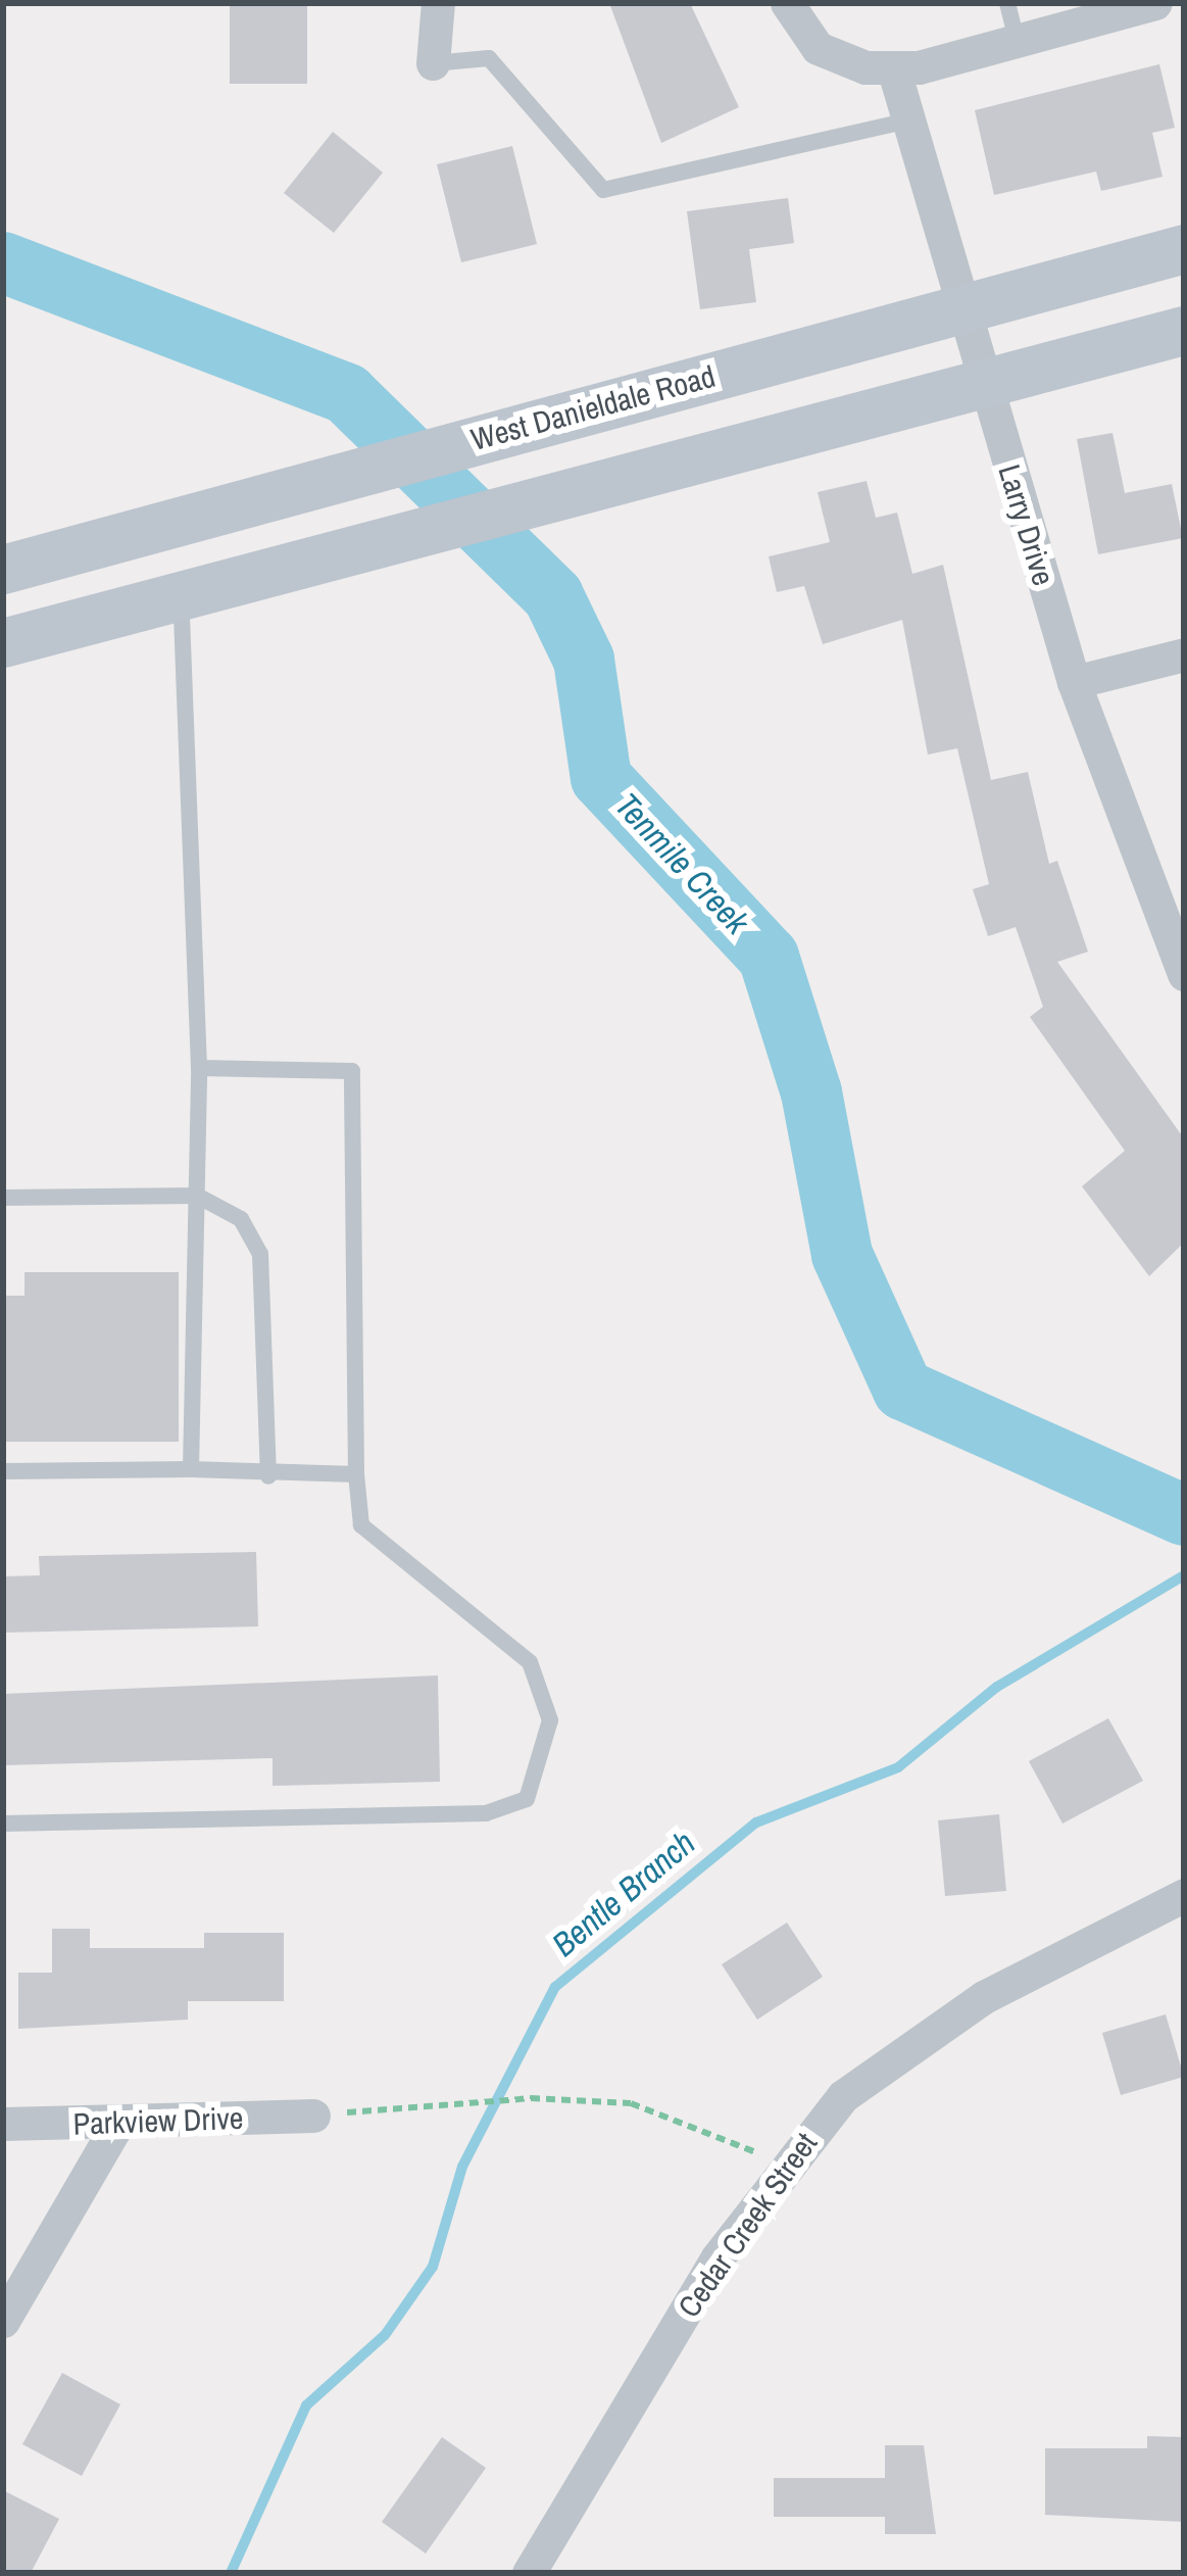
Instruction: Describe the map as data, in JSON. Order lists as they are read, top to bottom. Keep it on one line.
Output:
{"streets":{"main road":["West Danieldale Road"],"street":["Larry Drive","Parkview Drive","Cedar Creek Street"]},"crossings":[["West Danieldale Road","Larry Drive"]],"water":["Tenmile Creek","Bentle Branch"]}
